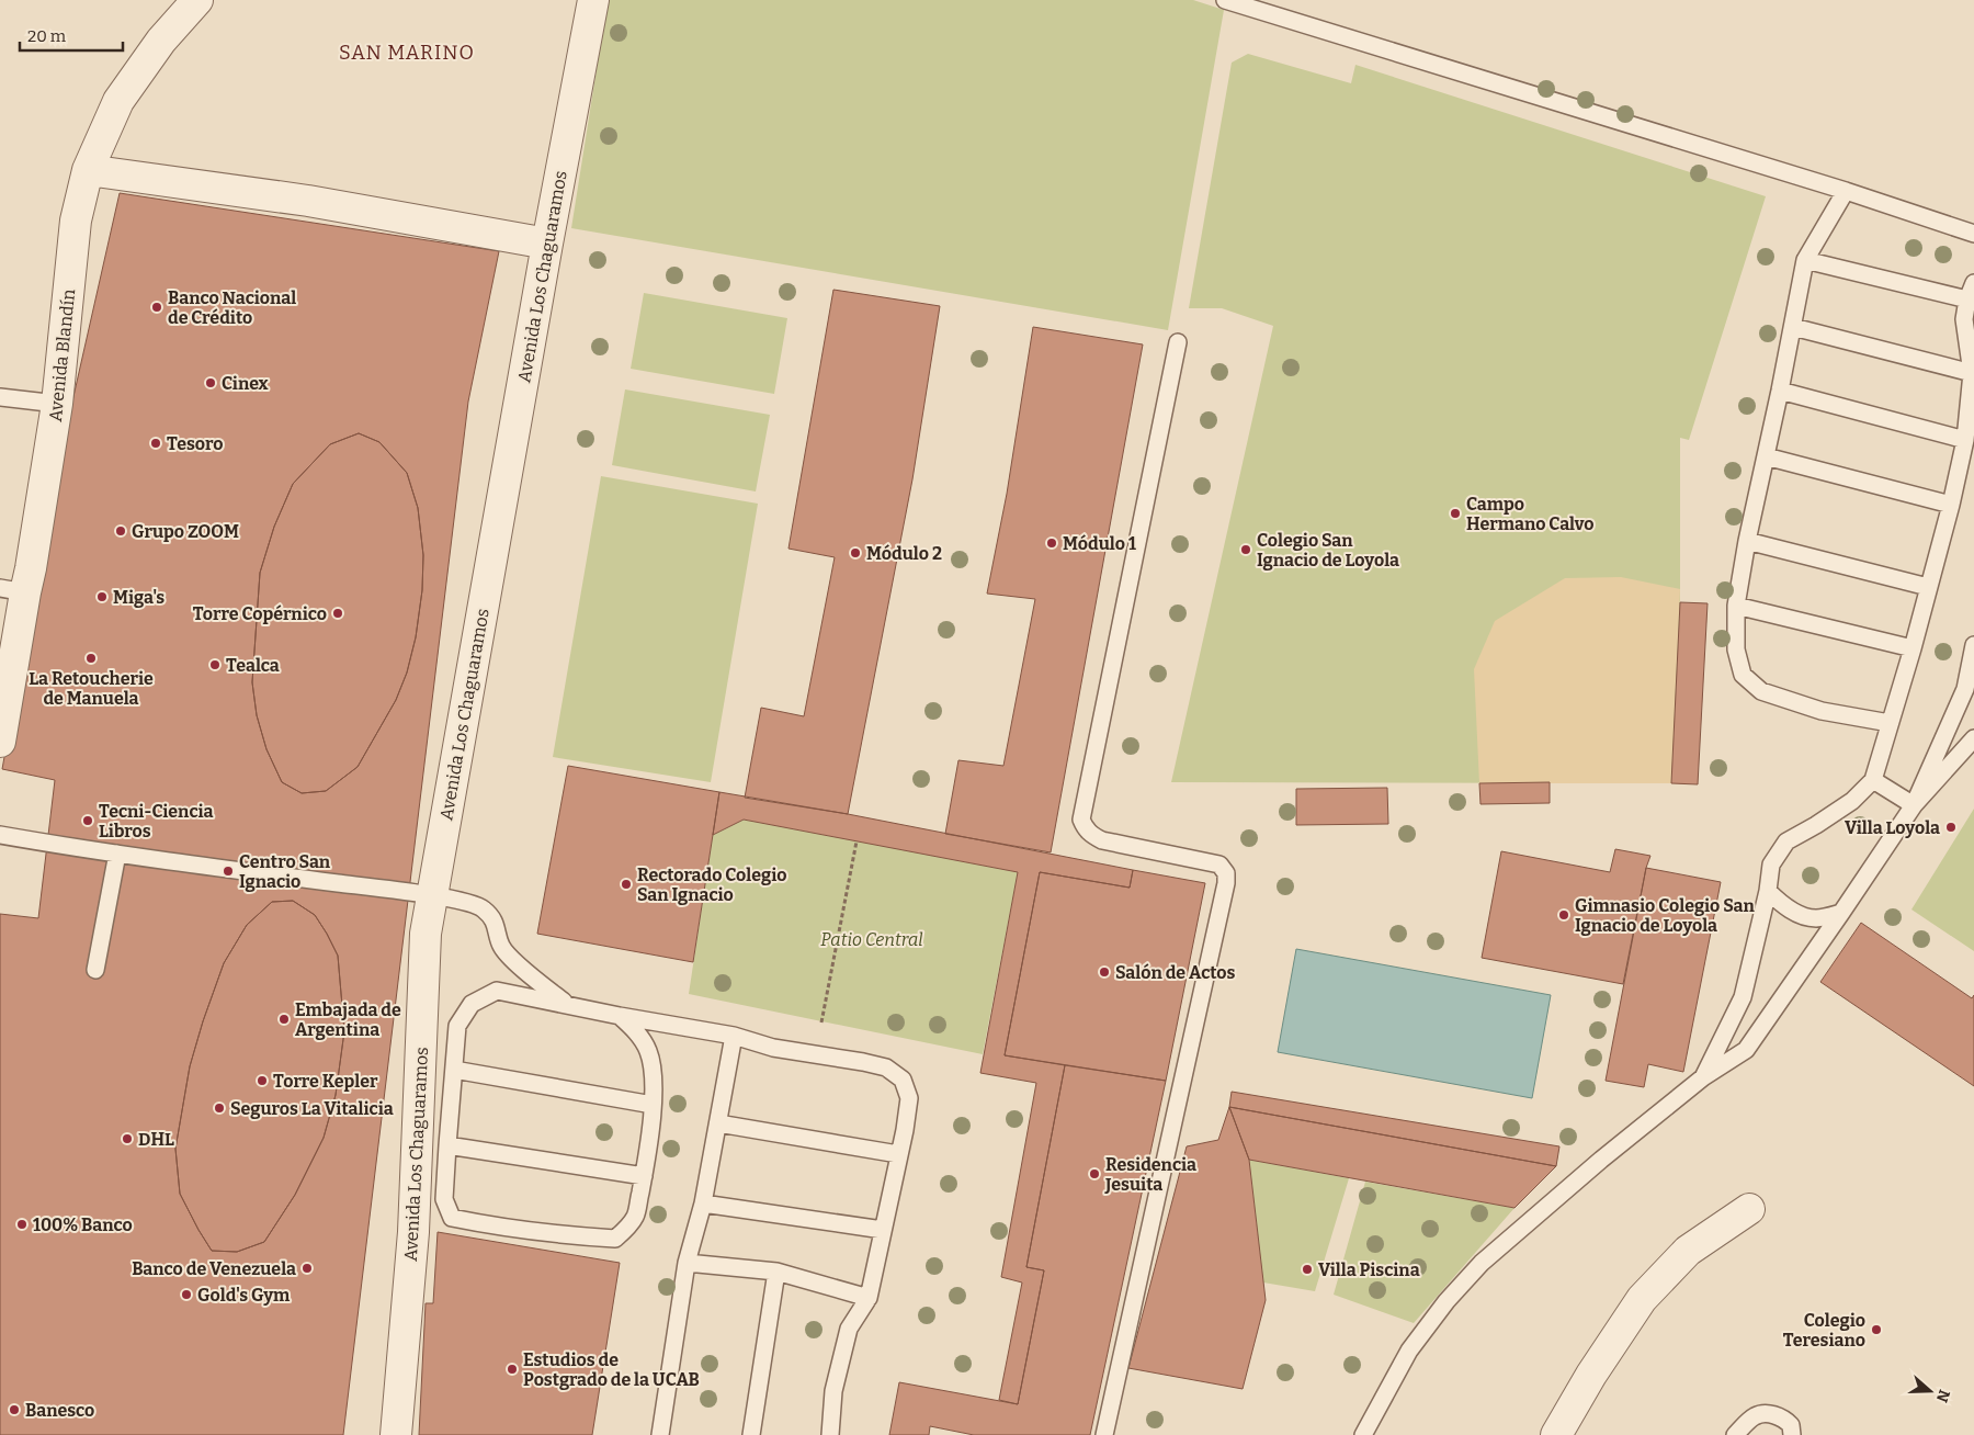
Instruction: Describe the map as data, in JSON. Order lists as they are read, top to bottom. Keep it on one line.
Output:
{"streets":{"street":["Avenida Los Chaguaramos","Avenida Blandín"]},"districts":["SAN MARINO"],"parks":["Patio Central"],"places":["Banco Nacional de Crédito","Cinex","Tesoro","Campo Hermano Calvo","Grupo ZOOM","Módulo 1","Colegio San Ignacio de Loyola","Módulo 2","Miga's","Torre Copérnico","La Retoucherie de Manuela","Tealca","Tecni-Ciencia Libros","Villa Loyola","Centro San Ignacio","Rectorado Colegio San Ignacio","Gimnasio Colegio San Ignacio de Loyola","Salón de Actos","Embajada de Argentina","Torre Kepler","Seguros La Vitalicia","DHL","Residencia Jesuita","100% Banco","Banco de Venezuela","Villa Piscina","Gold's Gym","Colegio Teresiano","Estudios de Postgrado de la UCAB","Banesco"],"scale_bar":"20 m","north":"right"}
